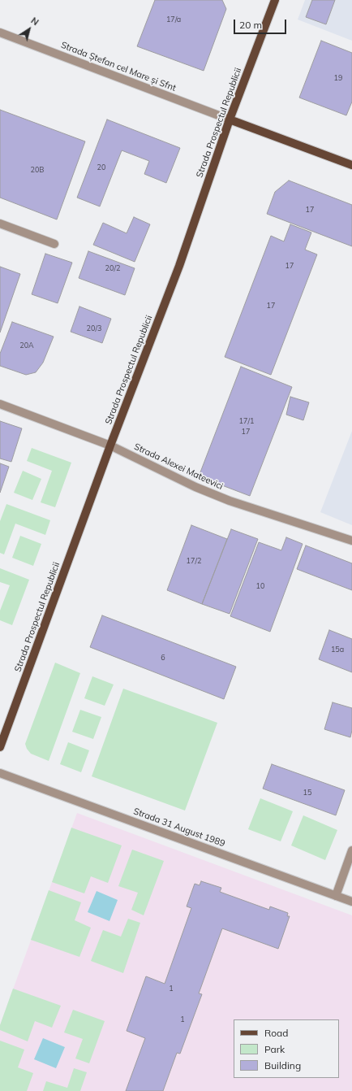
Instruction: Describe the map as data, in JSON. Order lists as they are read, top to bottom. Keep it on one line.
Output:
{"streets":{"main road":["Strada Prospectul Republicii"],"street":["Strada Ștefan cel Mare și Sfnt","Strada Alexei Mateevici","Strada 31 August 1989"]},"crossings":[["Strada Ștefan cel Mare și Sfnt","Strada Prospectul Republicii"],["Strada Prospectul Republicii","Strada Alexei Mateevici"]],"house_numbers":["17/a","19","20","20B","17","17","20/2","17","20/3","20A","17/1","17","17/2","10","15a","6","15","1","1"],"legend":["Road","Park","Building"],"scale_bar":"20 m","north":"top right"}
